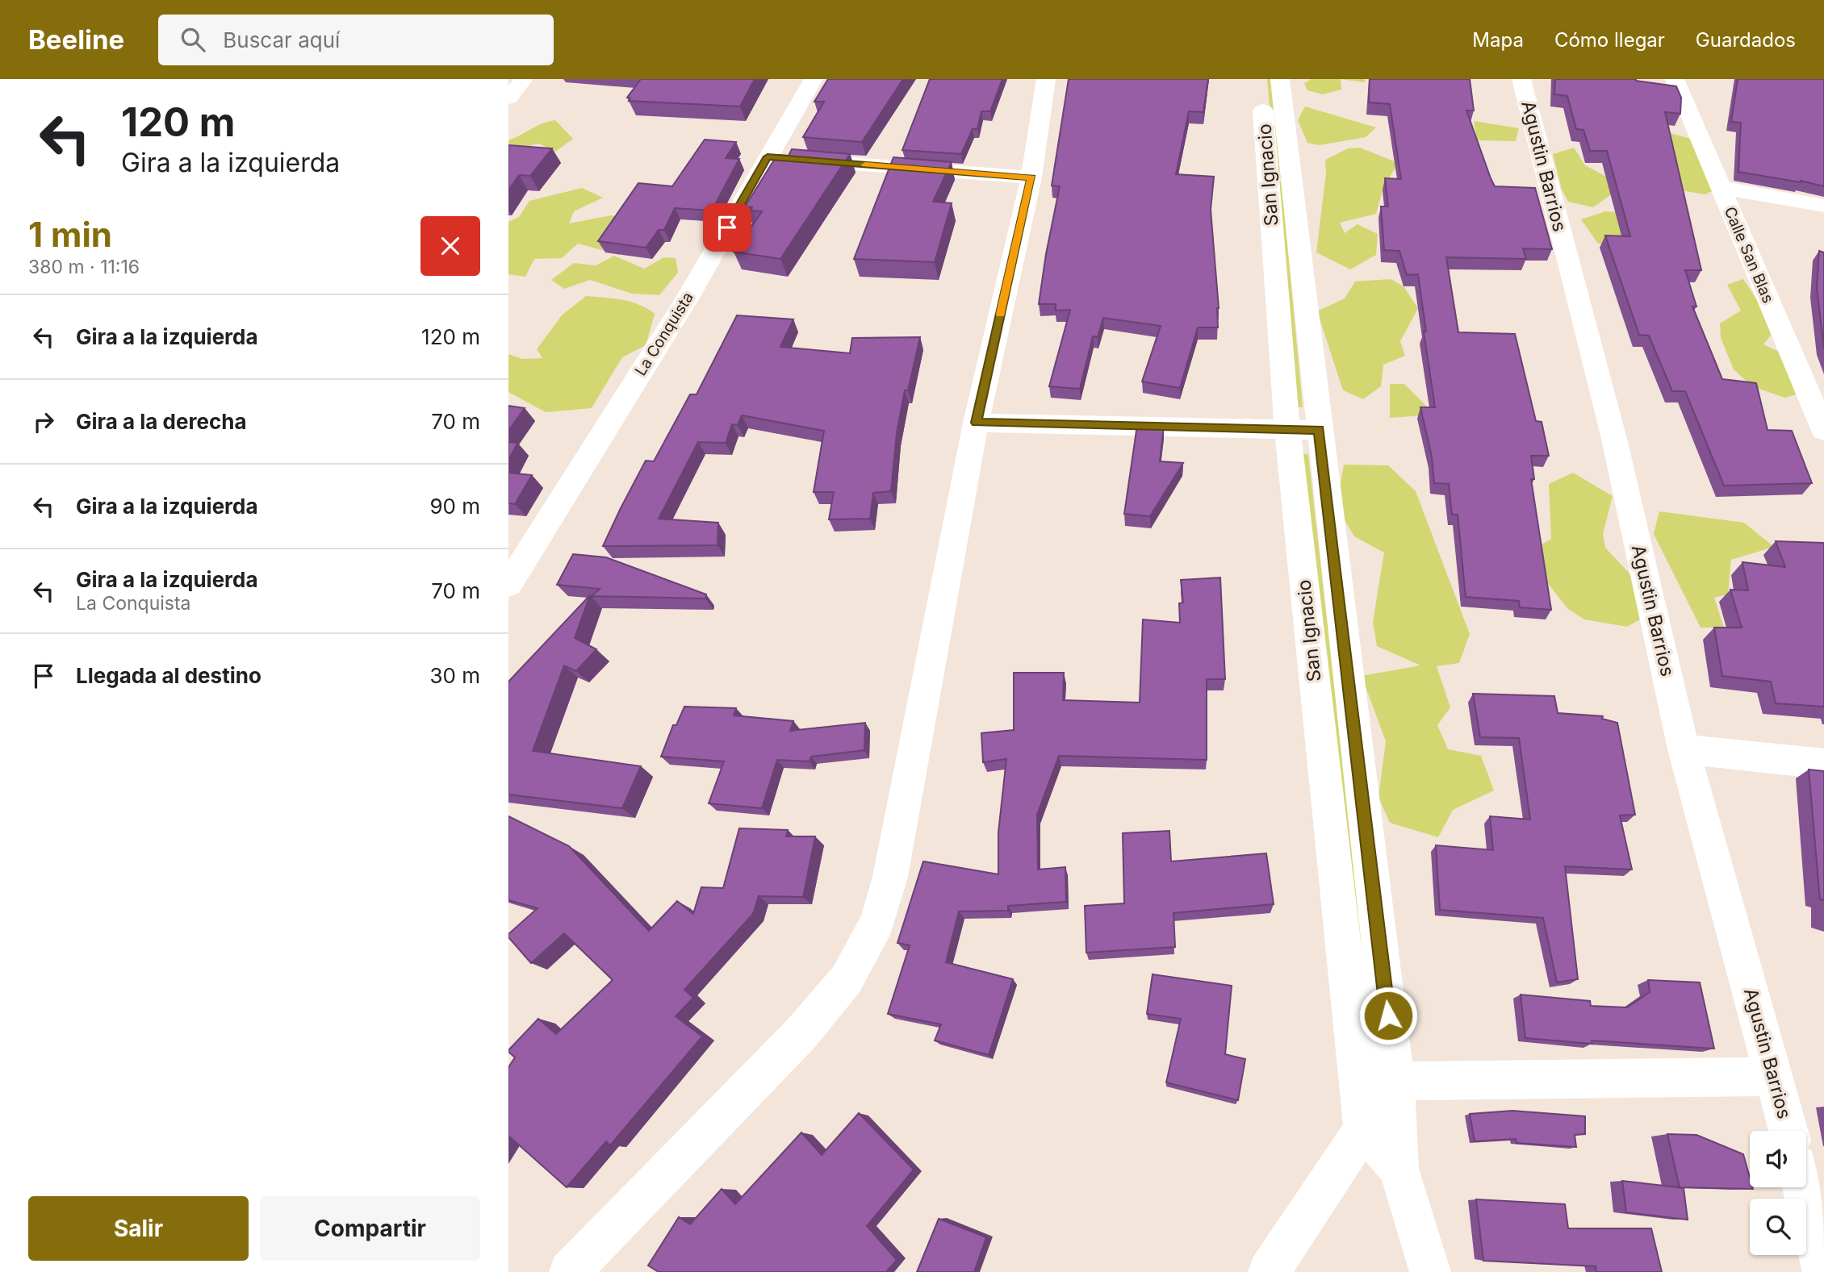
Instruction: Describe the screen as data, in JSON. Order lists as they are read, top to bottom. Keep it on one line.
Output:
{"streets":{"street":["Agustin Barrios","San Ignacio","Calle San Blas","La Conquista"]},"page":{"header":"Beeline","search":"Buscar aquí","nav":["Mapa","Cómo llegar","Guardados"],"turn":["120 m","Gira a la izquierda"],"heading":["1 min","380 m · 11:16"],"list":[{"name":"Gira a la izquierda","value":"120 m"},{"name":"Gira a la derecha","value":"70 m"},{"name":"Gira a la izquierda","value":"90 m"},{"name":"Gira a la izquierda","note":"La Conquista","value":"70 m"},{"name":"Llegada al destino","value":"30 m"}],"buttons":["Salir","Compartir"]}}
